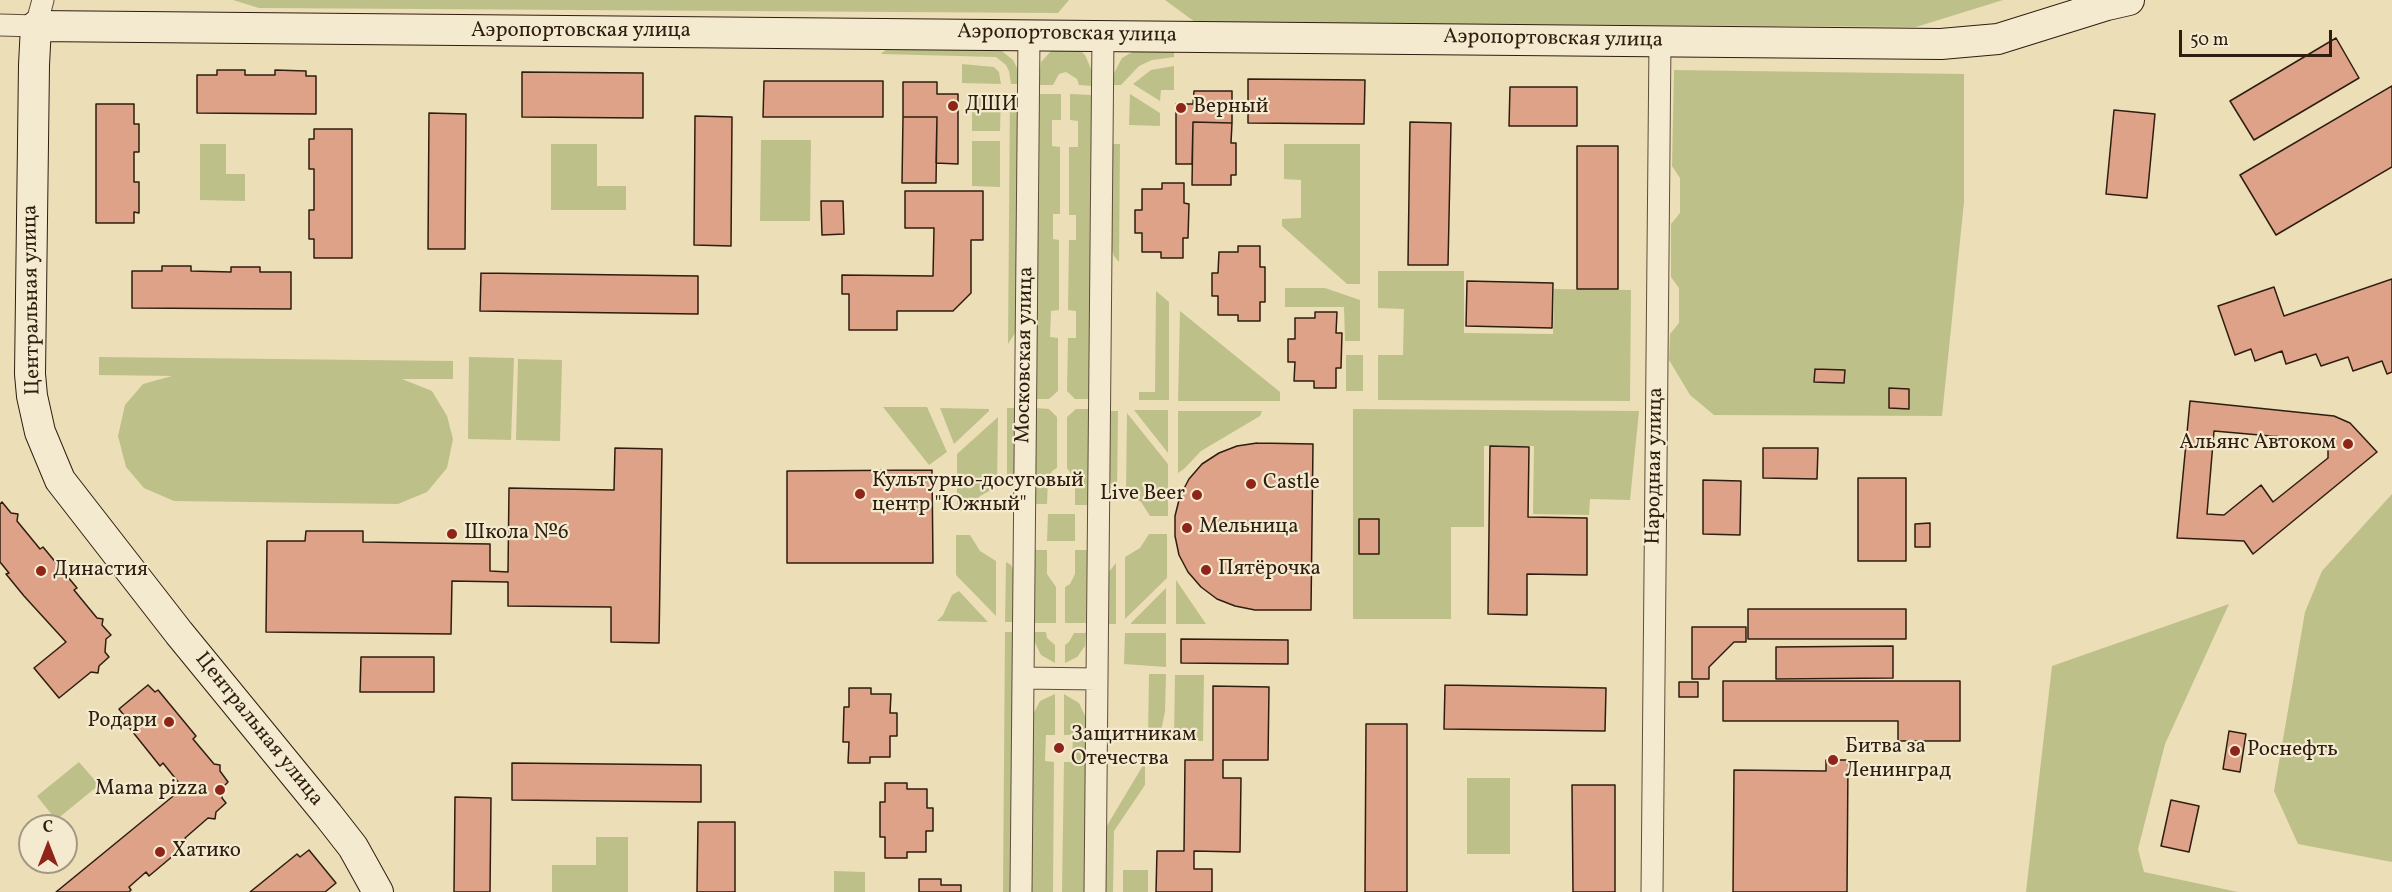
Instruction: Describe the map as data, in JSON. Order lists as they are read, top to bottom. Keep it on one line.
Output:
{"streets":{"street":["Аэропортовская улица","Центральная улица","Московская улица","Народная улица"]},"crossings":[["Аэропортовская улица","Центральная улица"],["Аэропортовская улица","Московская улица"],["Аэропортовская улица","Народная улица"]],"places":["ДШИ","Верный","Альянс Автоком","Castle","Культурно-досуговый центр \"Южный\"","Live Beer","Мельница","Школа №6","Пятёрочка","Династия","Родари","Защитникам Отечества","Роснефть","Битва за Ленинград","Mama pizza","Хатико"],"scale_bar":"50 m","north":"top"}
